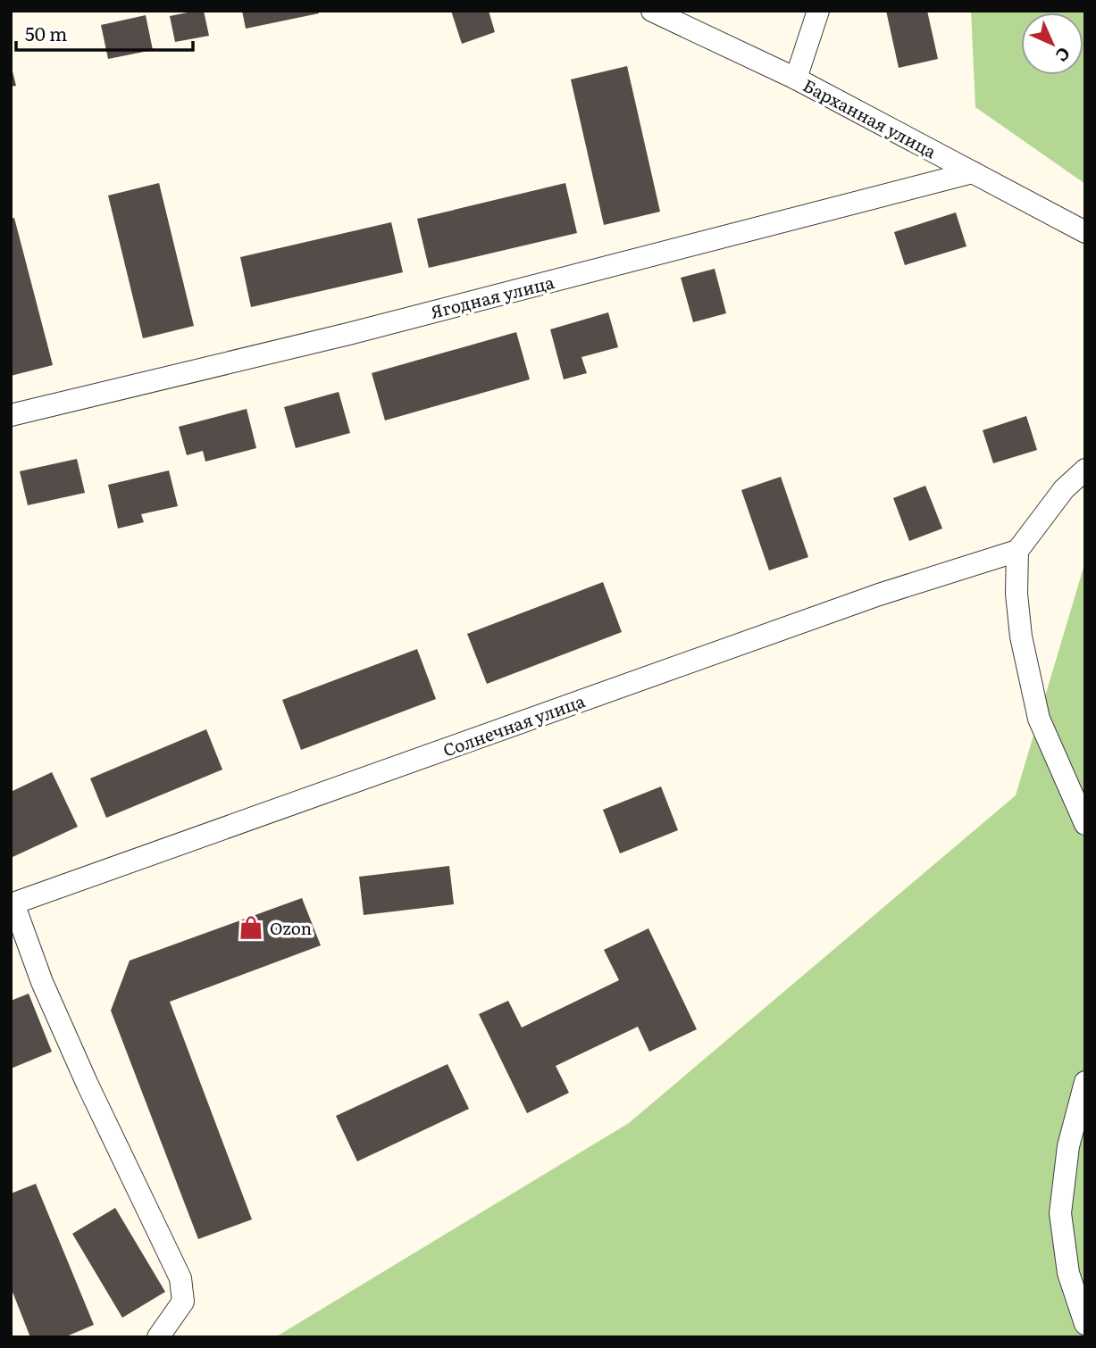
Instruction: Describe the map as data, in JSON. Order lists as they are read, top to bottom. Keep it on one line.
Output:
{"streets":{"street":["Барханная улица","Ягодная улица","Солнечная улица"]},"crossings":[["Барханная улица","Ягодная улица"]],"places":{"shop":["Ozon"]},"scale_bar":"50 m","north":"bottom right"}
